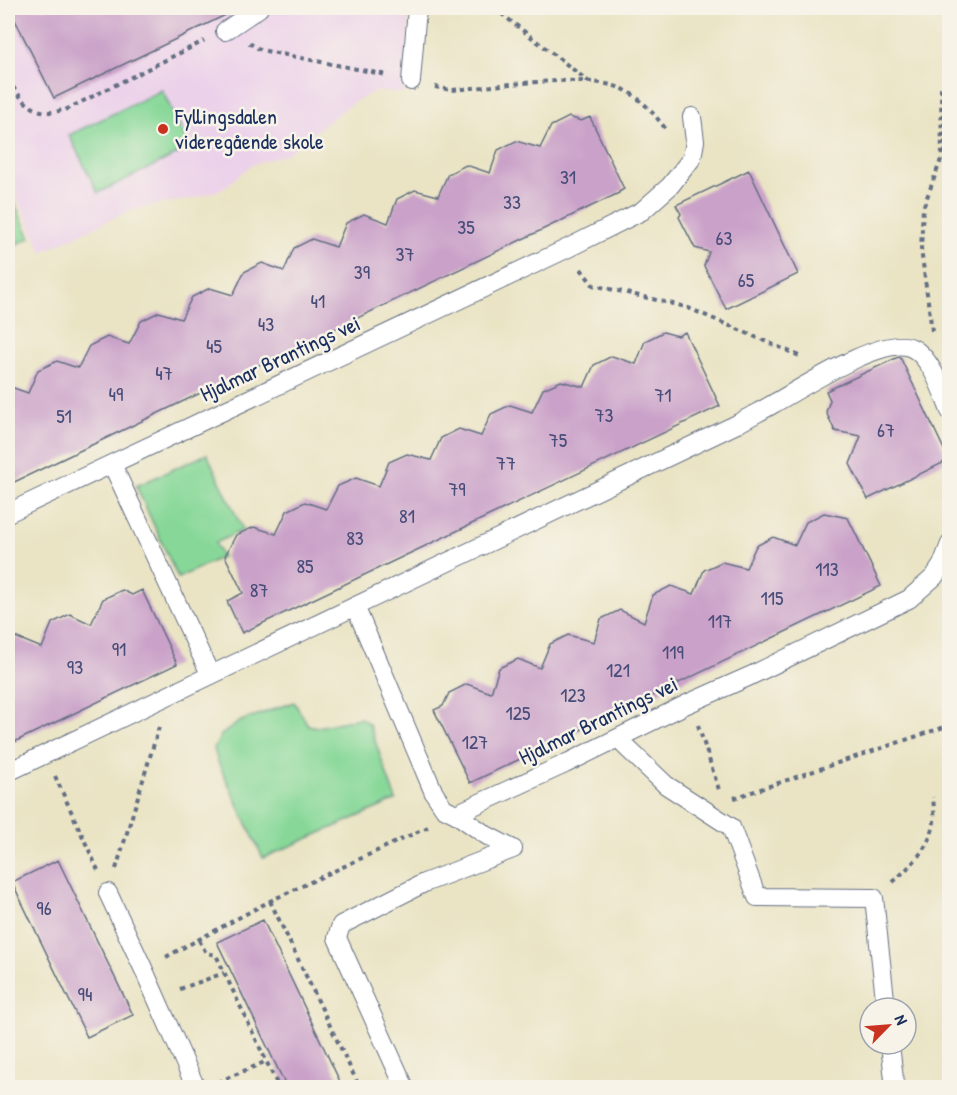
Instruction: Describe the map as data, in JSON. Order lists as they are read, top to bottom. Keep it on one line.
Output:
{"streets":{"lane":["Hjalmar Brantings vei"]},"places":["Fyllingsdalen videregående skole"],"house_numbers":["31","33","35","63","37","39","65","41","43","45","47","49","71","73","51","67","75","77","79","81","83","85","113","87","115","117","91","119","93","121","123","125","127","96","94"],"north":"top right"}
